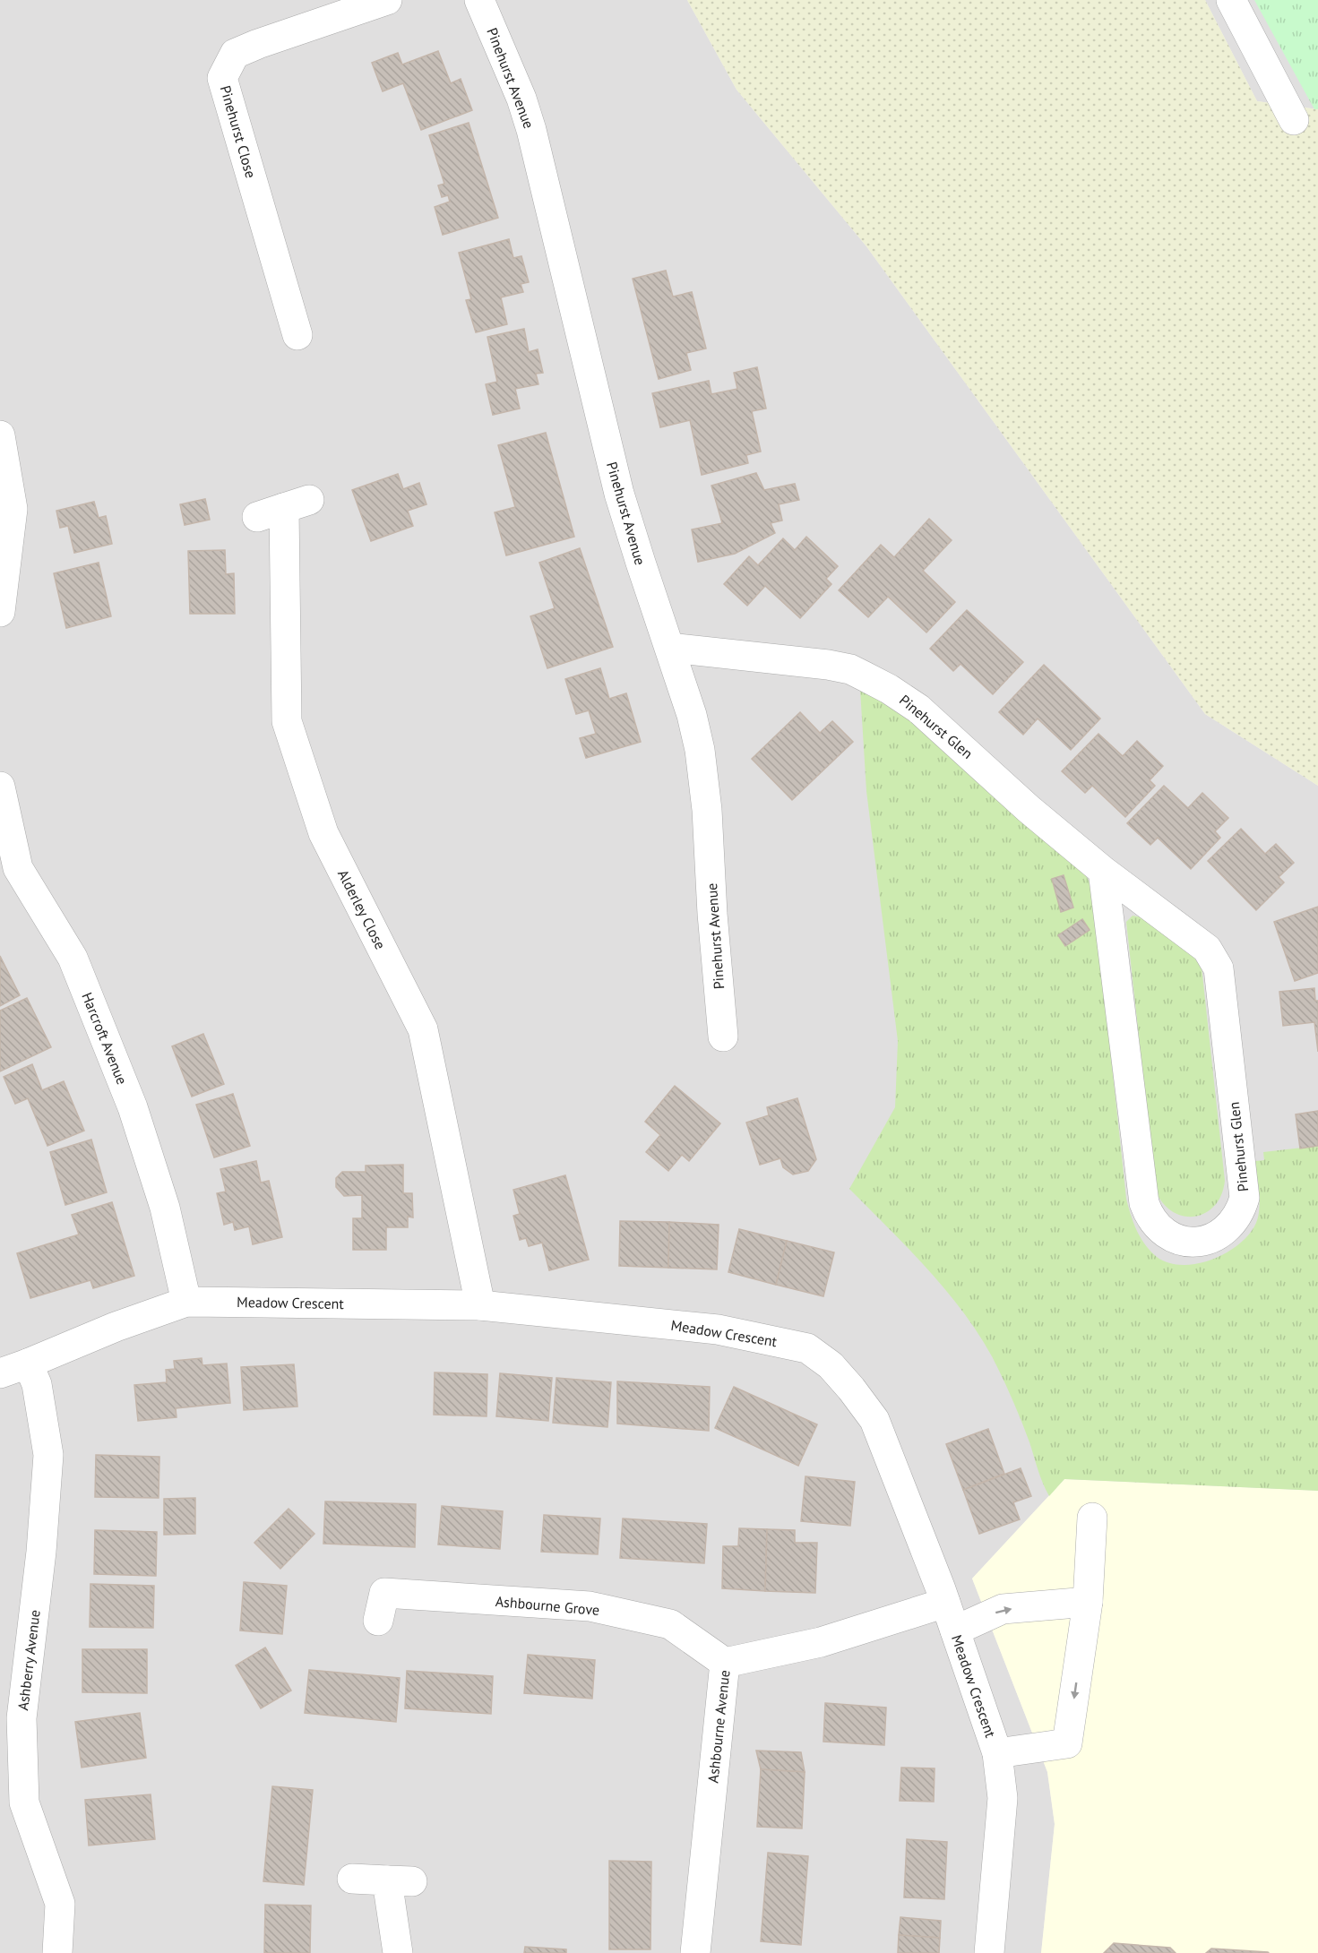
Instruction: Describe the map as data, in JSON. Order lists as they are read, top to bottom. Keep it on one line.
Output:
{"streets":{"street":["Pinehurst Avenue","Pinehurst Close","Pinehurst Glen","Alderley Close","Harcroft Avenue","Meadow Crescent","Ashbourne Grove","Ashberry Avenue","Ashbourne Avenue"]},"crossings":[["Pinehurst Avenue","Pinehurst Glen"],["Alderley Close","Meadow Crescent"],["Harcroft Avenue","Meadow Crescent"],["Meadow Crescent","Ashberry Avenue"],["Meadow Crescent","Ashbourne Avenue"],["Ashbourne Grove","Ashbourne Avenue"]]}
